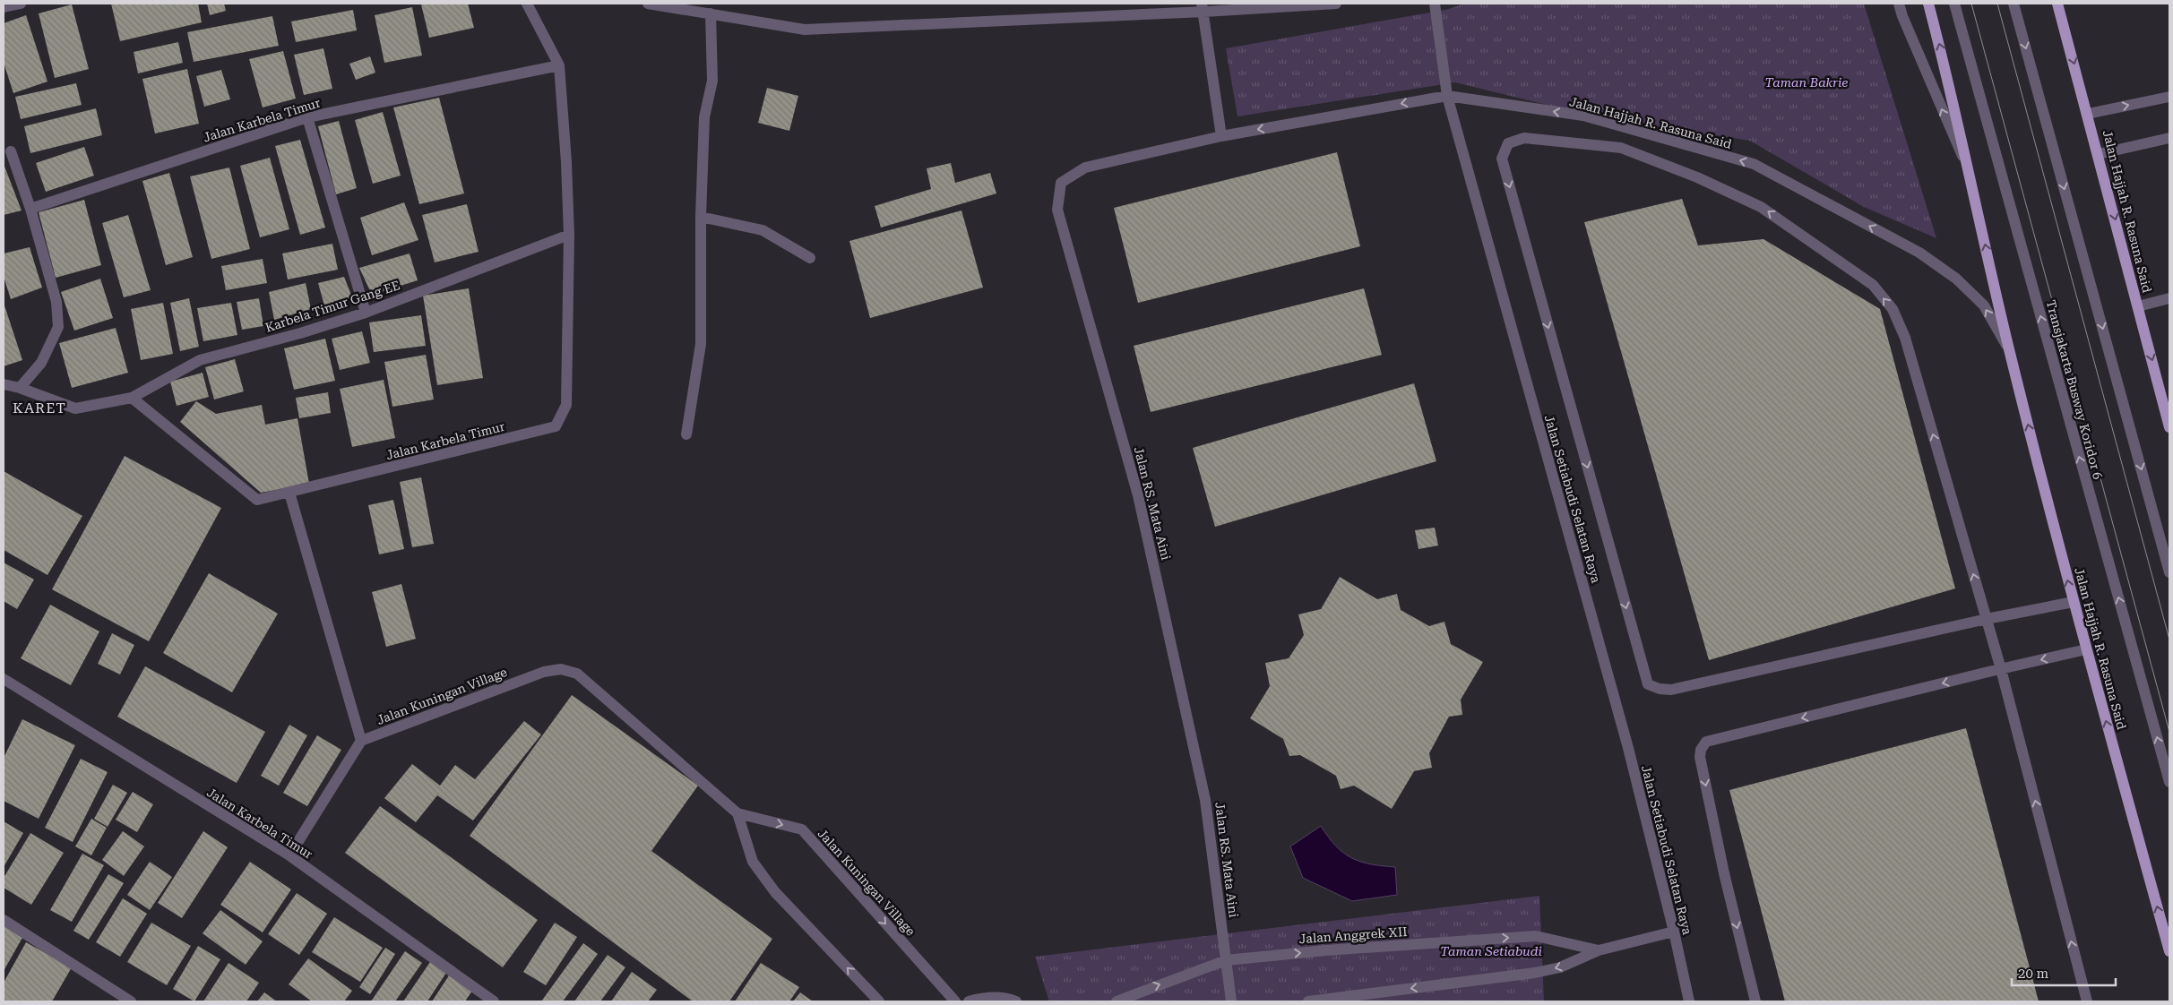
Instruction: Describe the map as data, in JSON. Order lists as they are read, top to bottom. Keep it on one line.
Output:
{"streets":{"main road":["Jalan Hajjah R. Rasuna Said"],"street":["Jalan Karbela Timur","Karbela Timur Gang EE","Transjakarta Busway Koridor 6","Jalan Setiabudi Selatan Raya","Jalan RS. Mata Aini","Jalan Kuningan Village","Jalan Anggrek XII"]},"crossings":[["Jalan Karbela Timur","Karbela Timur Gang EE"],["Jalan Hajjah R. Rasuna Said","Jalan Setiabudi Selatan Raya"],["Jalan Hajjah R. Rasuna Said","Jalan RS. Mata Aini"],["Jalan Setiabudi Selatan Raya","Jalan Anggrek XII"],["Jalan RS. Mata Aini","Jalan Anggrek XII"]],"districts":["KARET"],"parks":["Taman Bakrie","Taman Setiabudi"],"scale_bar":"20 m"}
